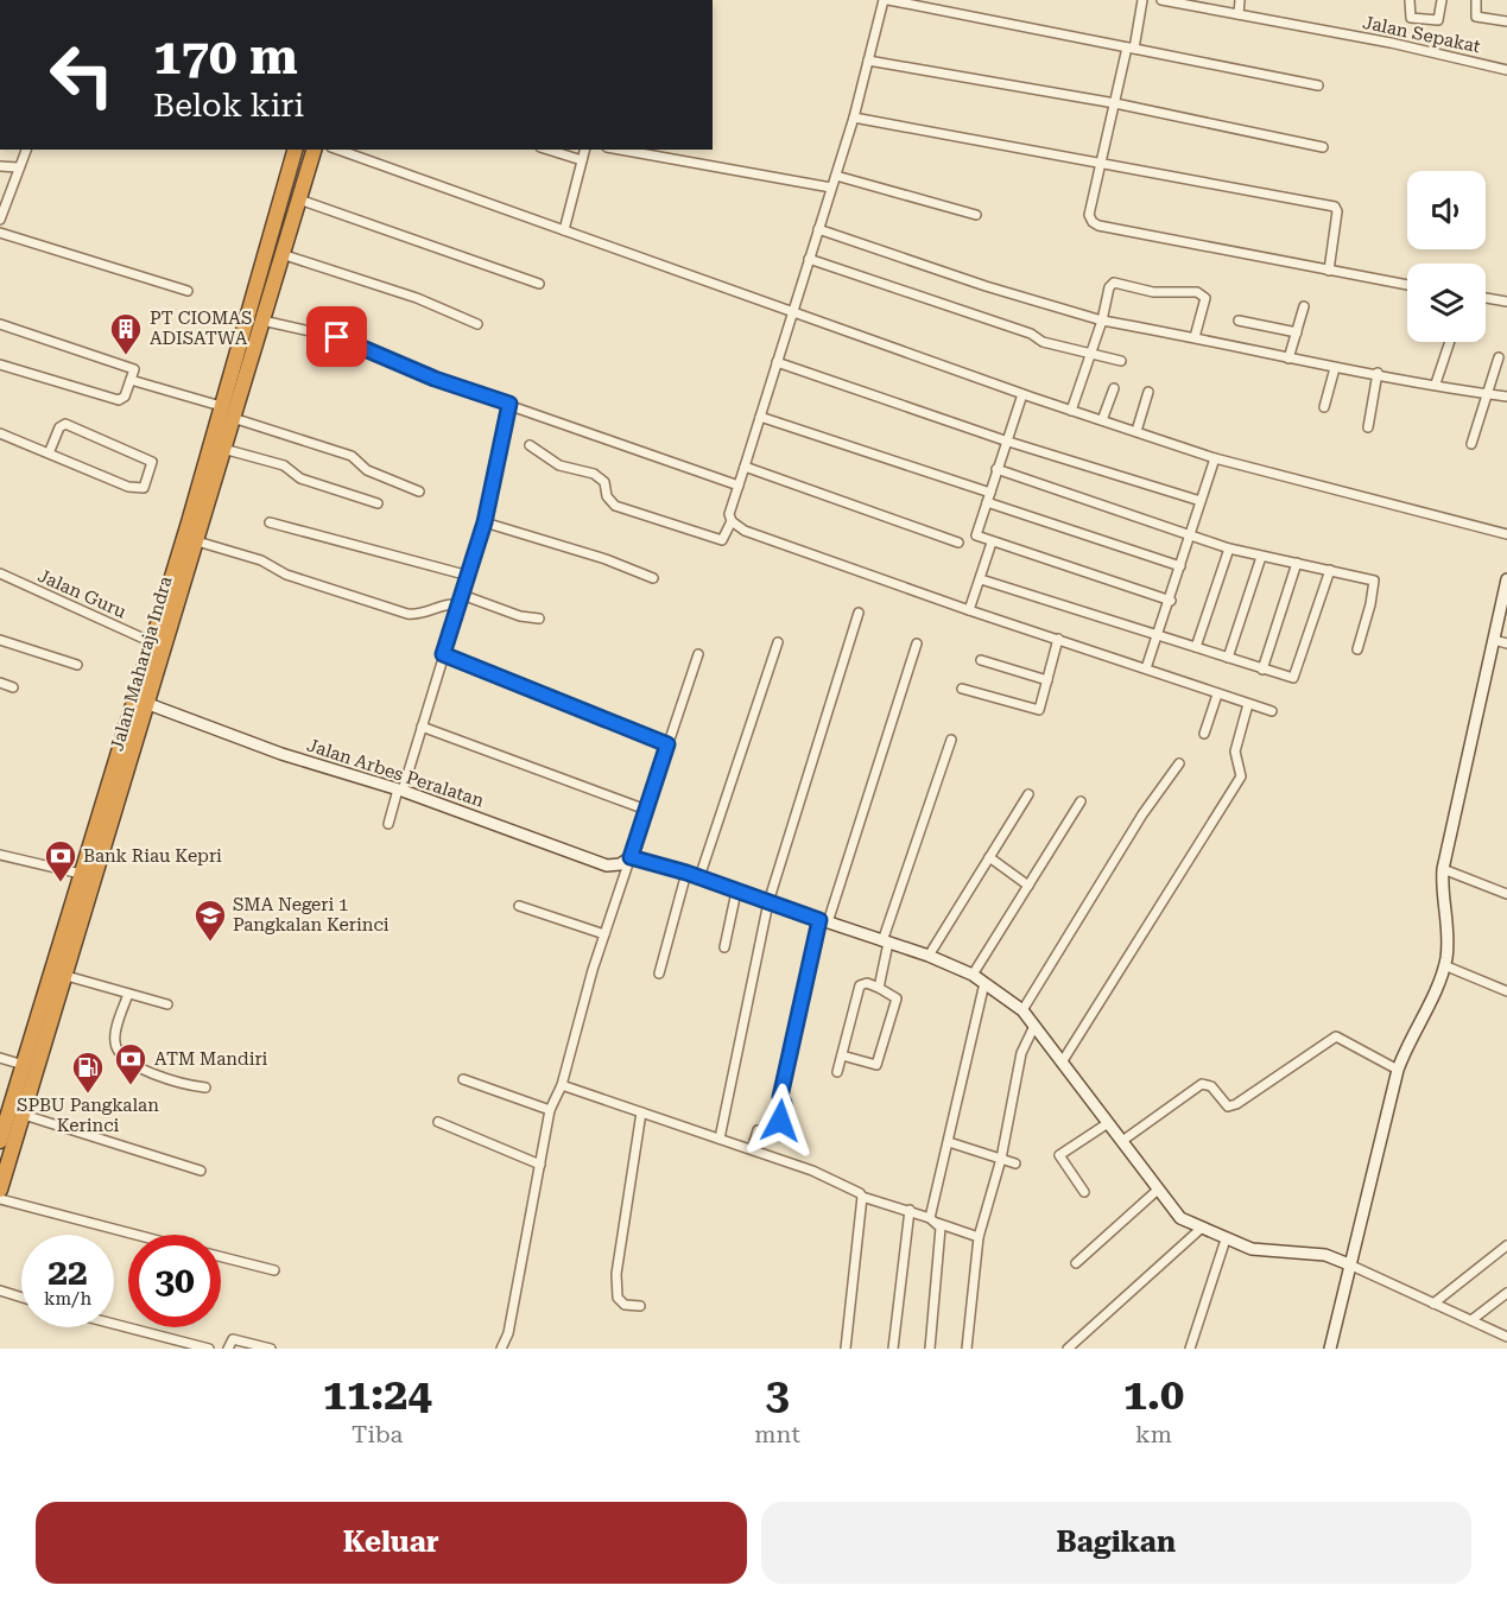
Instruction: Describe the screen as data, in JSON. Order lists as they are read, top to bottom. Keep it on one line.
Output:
{"streets":{"highway":["Jalan Maharaja Indra"],"street":["Jalan Sepakat","Jalan Guru","Jalan Arbes Peralatan"]},"crossings":[["Jalan Guru","Jalan Maharaja Indra"],["Jalan Maharaja Indra","Jalan Arbes Peralatan"]],"places":{"building":["PT CIOMAS ADISATWA"],"bank":["Bank Riau Kepri","ATM Mandiri"],"school or university":["SMA Negeri 1 Pangkalan Kerinci"],"fuel station":["SPBU Pangkalan Kerinci"]},"page":{"turn":["170 m","Belok kiri"],"speed":"22 km/h","limit":"30","eta":["11:24","Tiba","3","mnt","1.0","km"],"buttons":["Keluar","Bagikan"]}}
